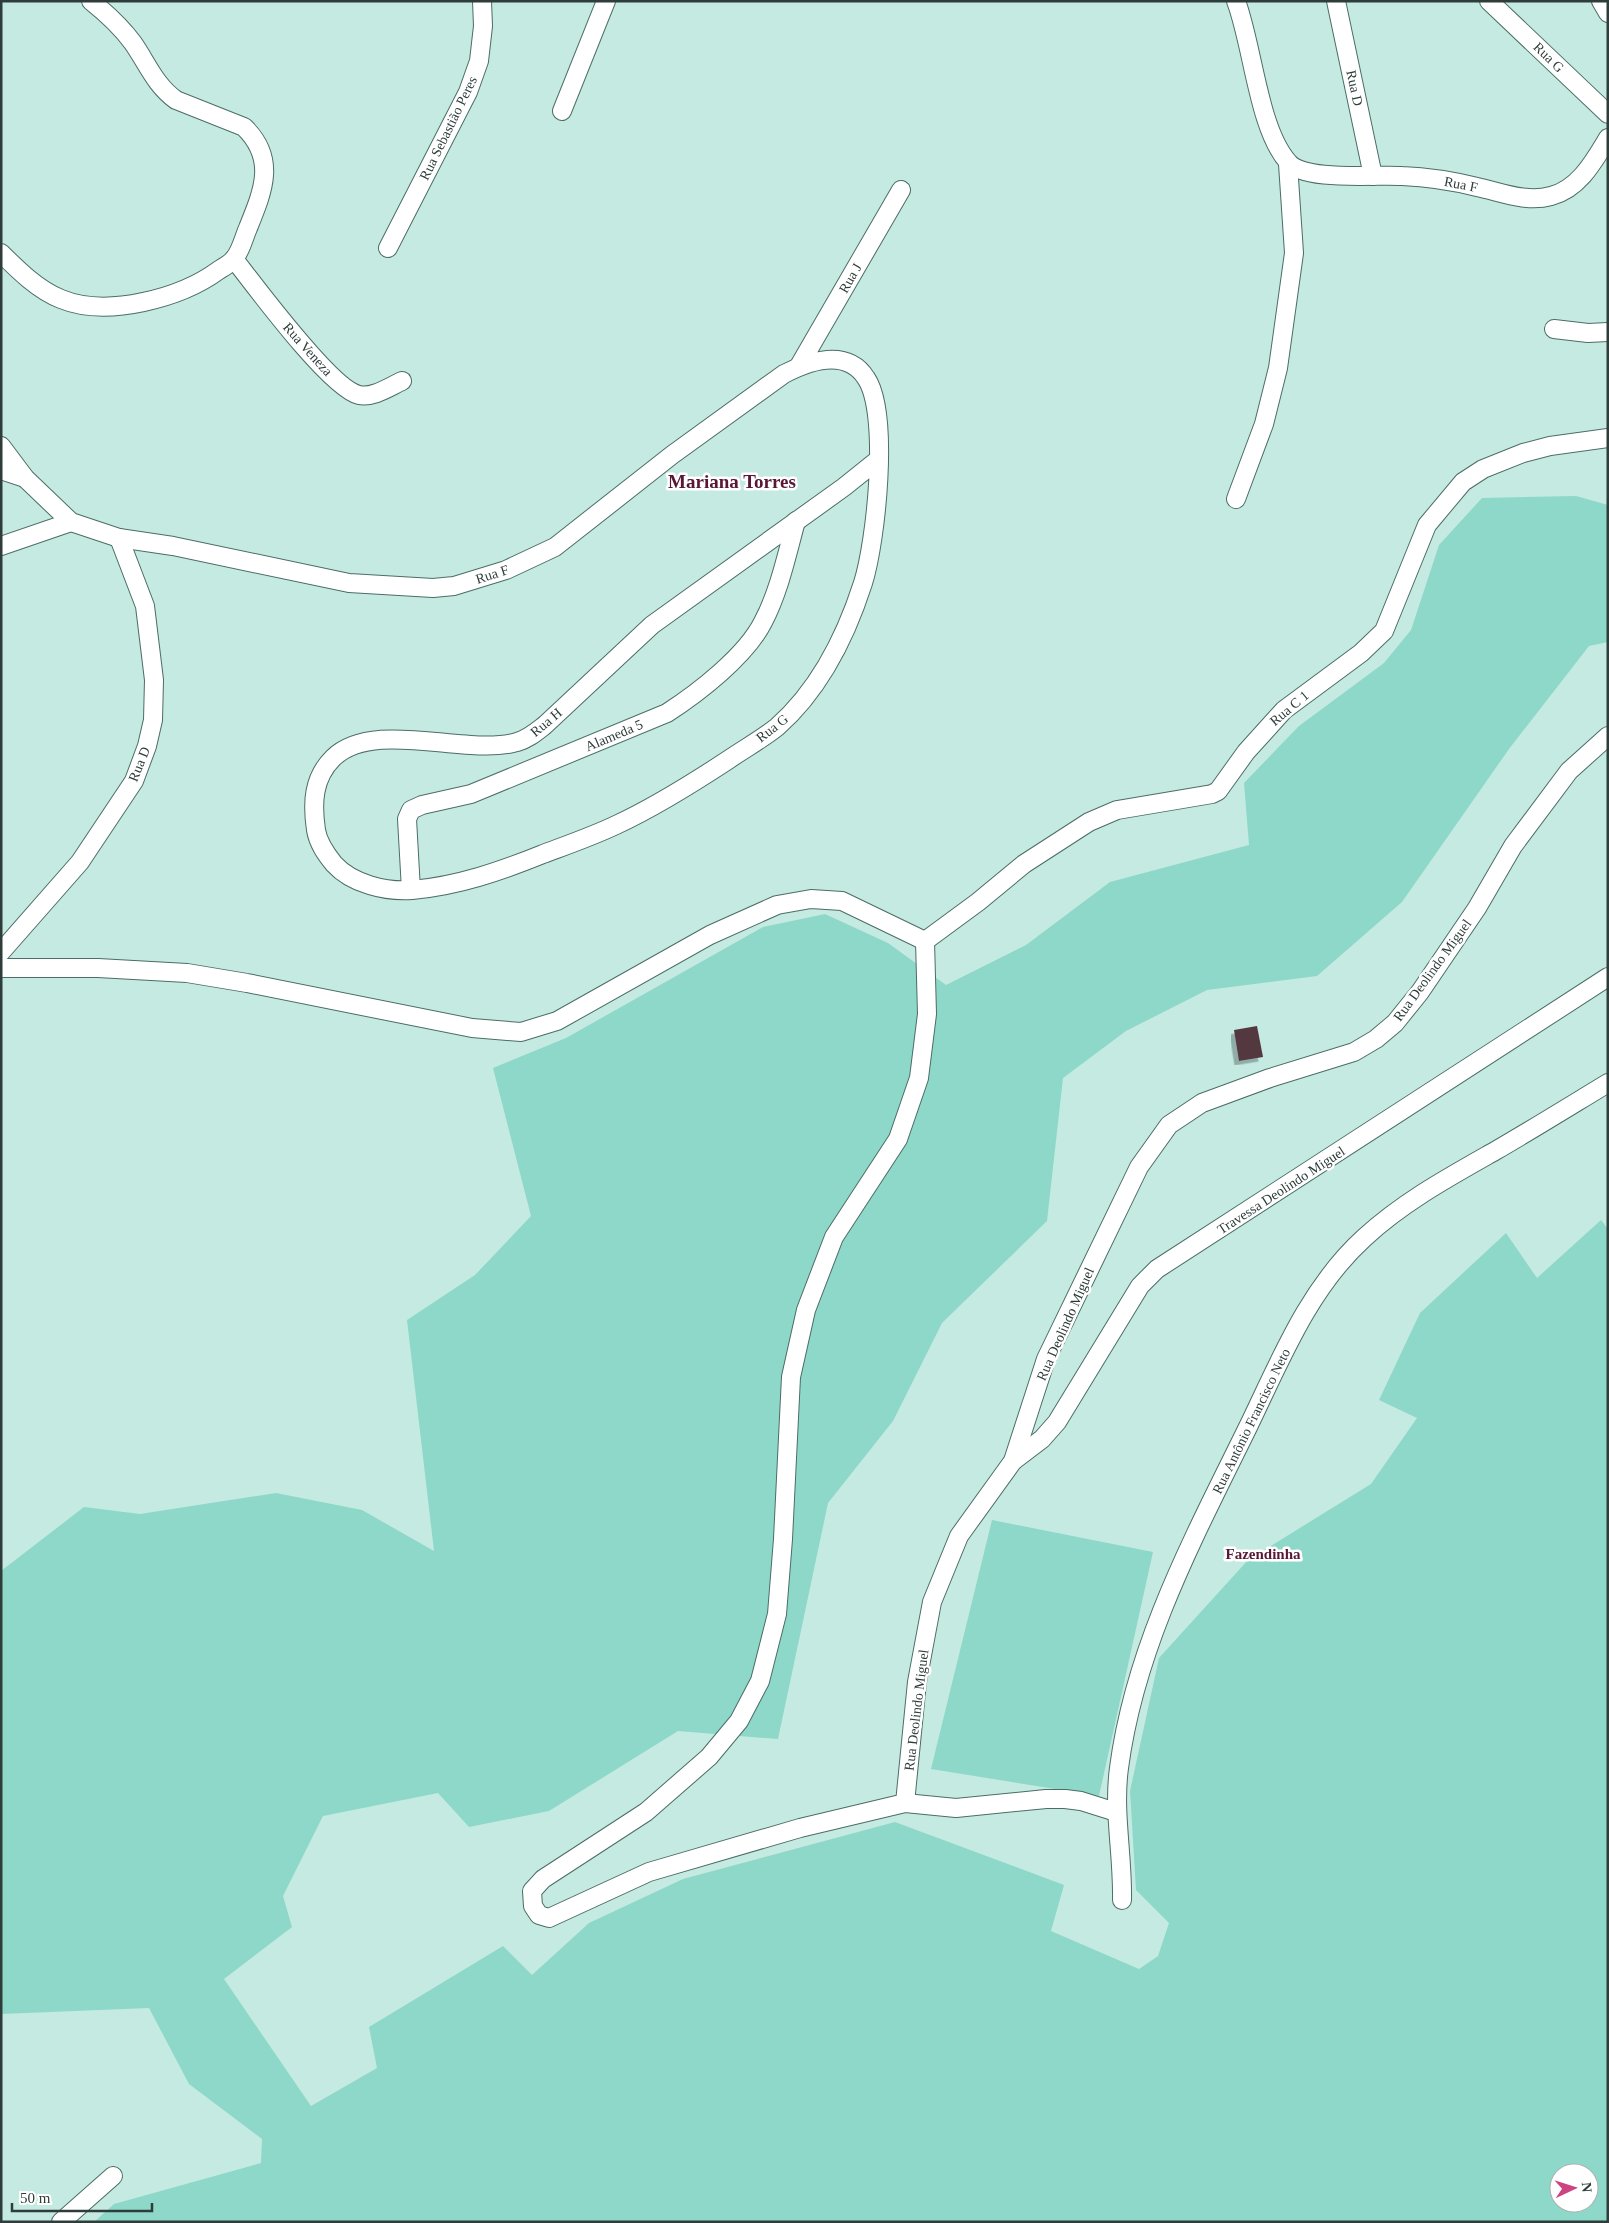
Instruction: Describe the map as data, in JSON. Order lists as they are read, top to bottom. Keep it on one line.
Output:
{"streets":{"street":["Rua G","Rua D","Rua Sebastião Peres","Rua F","Rua J","Rua Veneza","Rua C 1","Rua H","Alameda 5","Rua Deolindo Miguel","Travessa Deolindo Miguel","Rua Antônio Francisco Neto"]},"crossings":[["Rua G","Rua F"],["Rua G","Rua H"],["Rua G","Alameda 5"],["Rua D","Rua F"],["Rua F","Rua J"],["Rua H","Alameda 5"],["Rua Deolindo Miguel","Travessa Deolindo Miguel"]],"districts":["Mariana Torres","Fazendinha"],"scale_bar":"50 m","north":"right"}
